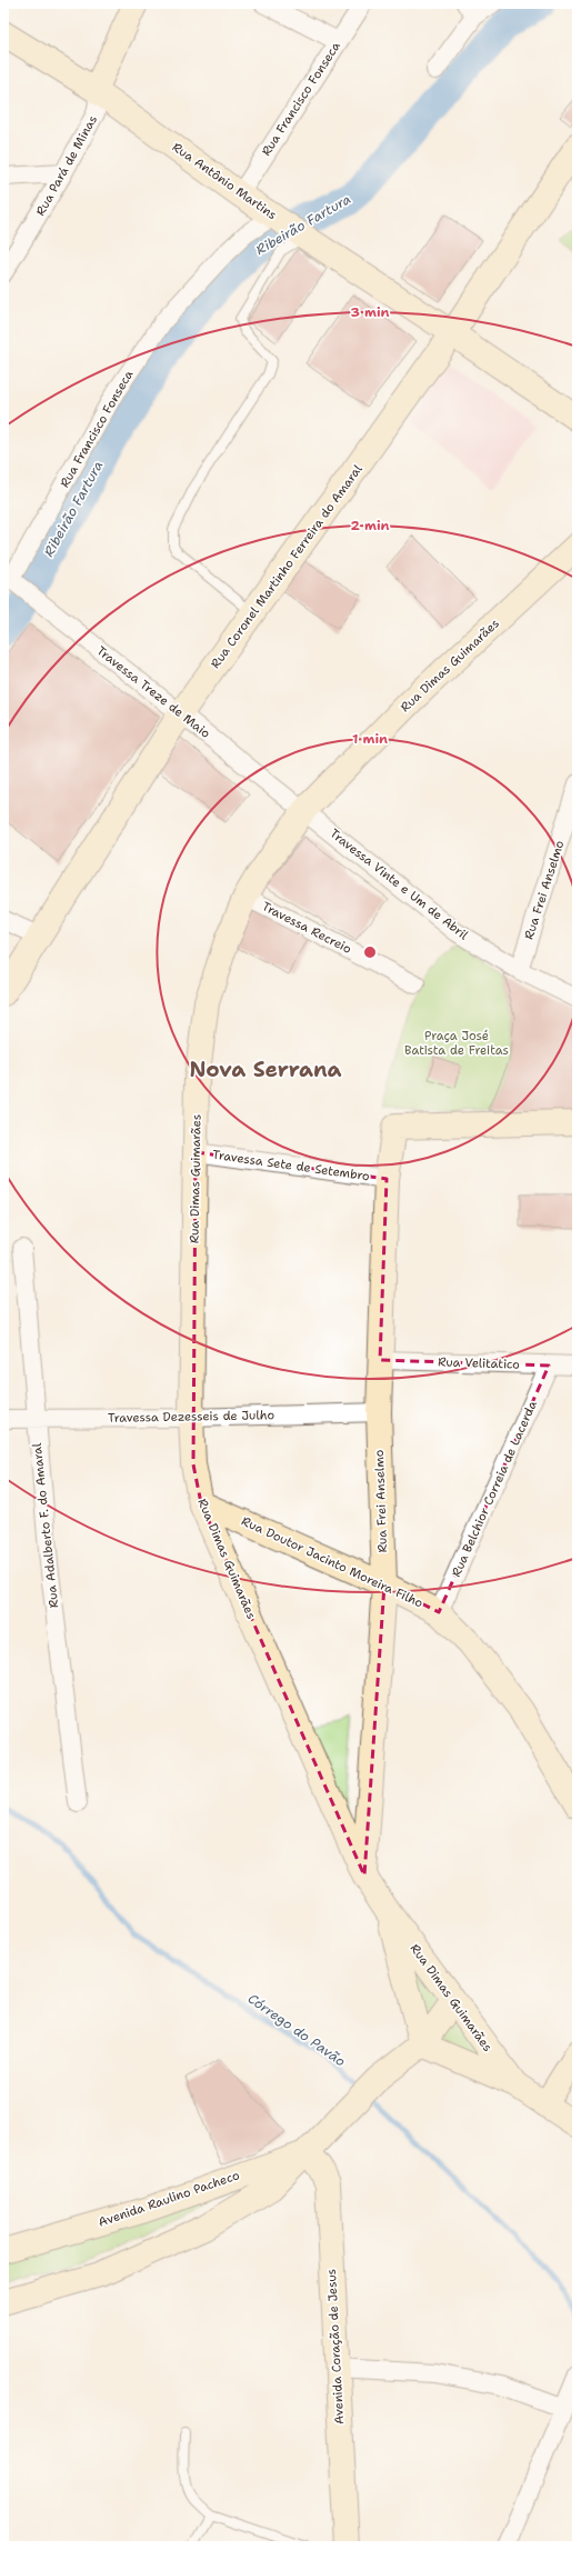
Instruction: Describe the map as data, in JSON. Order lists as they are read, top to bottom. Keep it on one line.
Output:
{"streets":{"main road":["Rua Pará de Minas","Rua Antônio Martins","Rua Coronel Martinho Ferreira do Amaral","Rua Dimas Guimarães","Rua Frei Anselmo","Rua Doutor Jacinto Moreira Filho","Avenida Raulino Pacheco","Avenida Coração de Jesus"],"street":["Rua Francisco Fonseca","Travessa Treze de Maio","Travessa Vinte e Um de Abril","Travessa Recreio","Travessa Sete de Setembro","Rua Velitatico","Travessa Dezesseis de Julho","Rua Belchior Correia de Lacerda","Rua Adalberto F. do Amaral"]},"crossings":[["Rua Francisco Fonseca","Rua Antônio Martins"],["Rua Francisco Fonseca","Travessa Treze de Maio"],["Rua Pará de Minas","Rua Antônio Martins"],["Rua Antônio Martins","Rua Coronel Martinho Ferreira do Amaral"],["Rua Coronel Martinho Ferreira do Amaral","Travessa Treze de Maio"],["Rua Dimas Guimarães","Travessa Treze de Maio"],["Rua Dimas Guimarães","Travessa Vinte e Um de Abril"],["Rua Dimas Guimarães","Rua Frei Anselmo"],["Rua Dimas Guimarães","Travessa Recreio"],["Rua Dimas Guimarães","Travessa Sete de Setembro"],["Rua Dimas Guimarães","Travessa Dezesseis de Julho"],["Rua Dimas Guimarães","Rua Doutor Jacinto Moreira Filho"],["Rua Dimas Guimarães","Avenida Raulino Pacheco"],["Travessa Treze de Maio","Travessa Vinte e Um de Abril"],["Travessa Vinte e Um de Abril","Rua Frei Anselmo"],["Rua Frei Anselmo","Travessa Sete de Setembro"],["Rua Frei Anselmo","Rua Velitatico"],["Rua Frei Anselmo","Travessa Dezesseis de Julho"],["Rua Frei Anselmo","Rua Doutor Jacinto Moreira Filho"],["Rua Velitatico","Rua Belchior Correia de Lacerda"],["Travessa Dezesseis de Julho","Rua Adalberto F. do Amaral"],["Rua Belchior Correia de Lacerda","Rua Doutor Jacinto Moreira Filho"],["Avenida Raulino Pacheco","Avenida Coração de Jesus"]],"districts":["Nova Serrana"],"water":["Ribeirão Fartura","Córrego do Pavão"],"parks":["Praça José Batista de Freitas"],"rings":["3 min","2 min","1 min"]}
